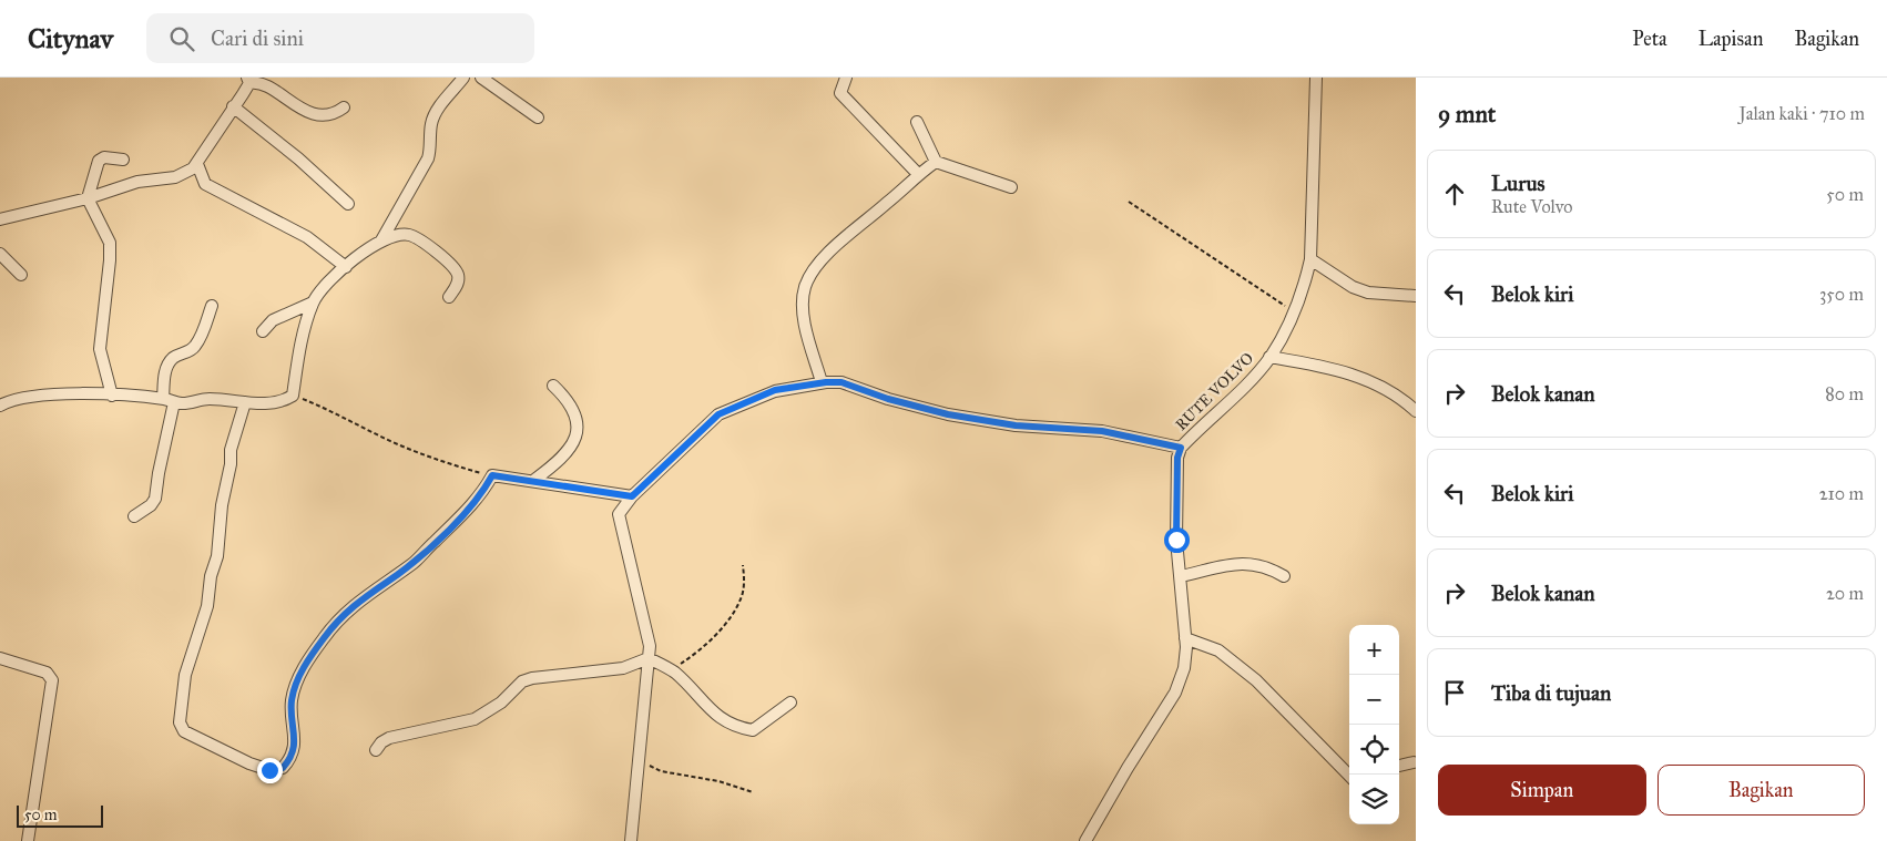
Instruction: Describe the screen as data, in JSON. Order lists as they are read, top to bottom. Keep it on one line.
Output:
{"streets":{"street":["RUTE VOLVO"]},"scale_bar":"50 m","page":{"header":"Citynav","search":"Cari di sini","nav":["Peta","Lapisan","Bagikan"],"heading":["9 mnt","Jalan kaki · 710 m"],"list":[["Lurus","Rute Volvo","50 m"],["Belok kiri","350 m"],["Belok kanan","80 m"],["Belok kiri","210 m"],["Belok kanan","20 m"],"Tiba di tujuan"],"map_buttons":["+","−"],"buttons":["Simpan","Bagikan"],"scale":"50 m"}}
